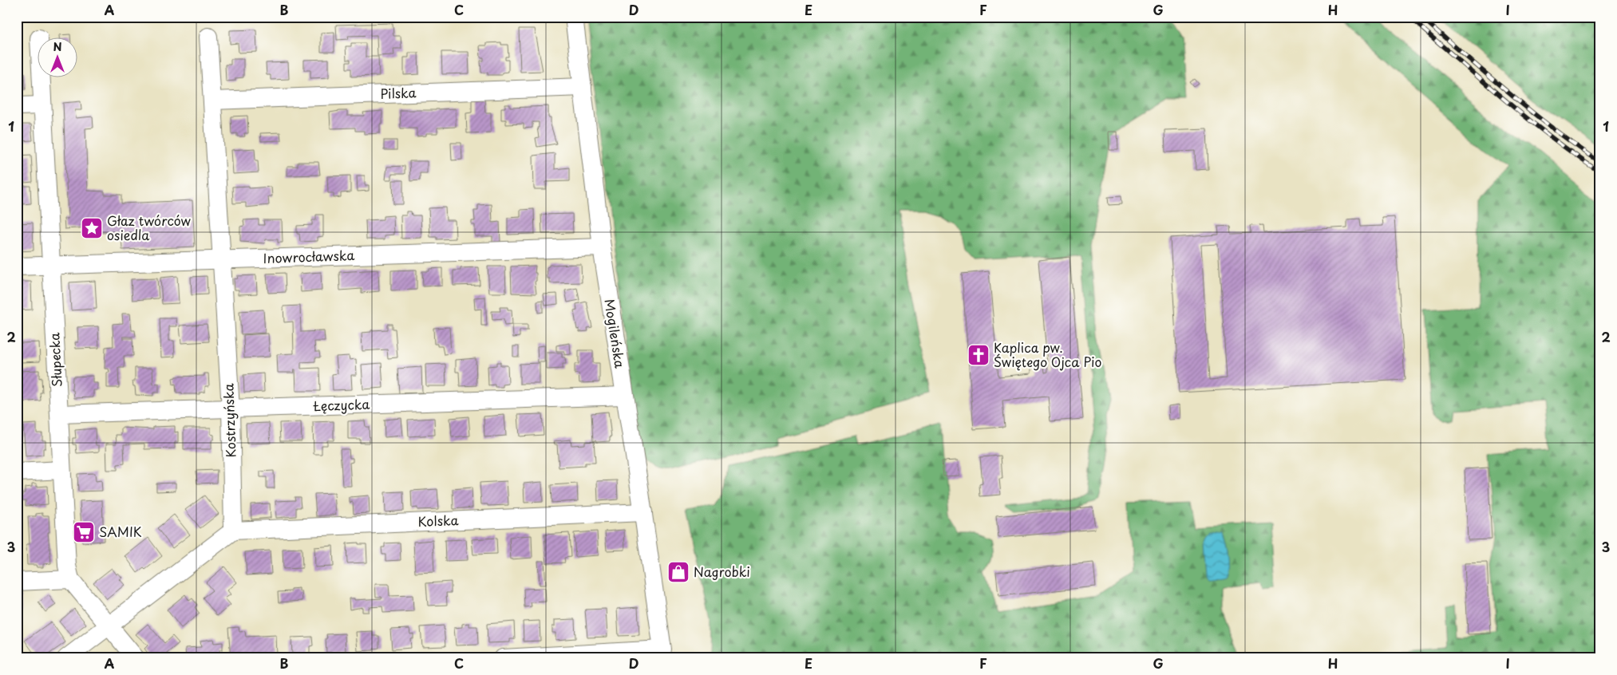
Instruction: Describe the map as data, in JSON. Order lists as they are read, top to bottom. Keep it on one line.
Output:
{"streets":{"street":["Pilska","Inowrocławska","Mogileńska","Słupecka","Łęczycka","Kostrzyńska","Kolska"]},"crossings":[["Pilska","Mogileńska"],["Pilska","Kostrzyńska"],["Inowrocławska","Mogileńska"],["Inowrocławska","Słupecka"],["Inowrocławska","Kostrzyńska"],["Mogileńska","Łęczycka"],["Mogileńska","Kolska"],["Słupecka","Łęczycka"],["Łęczycka","Kostrzyńska"],["Kostrzyńska","Kolska"]],"places":{"place":["Głaz twórców osiedla"],"church":["Kaplica pw. Świętego Ojca Pio"],"supermarket":["SAMIK"],"shop":["Nagrobki"]},"north":"top","grid":{"columns":["A","B","C","D","E","F","G","H","I"],"rows":["1","2","3"]}}
